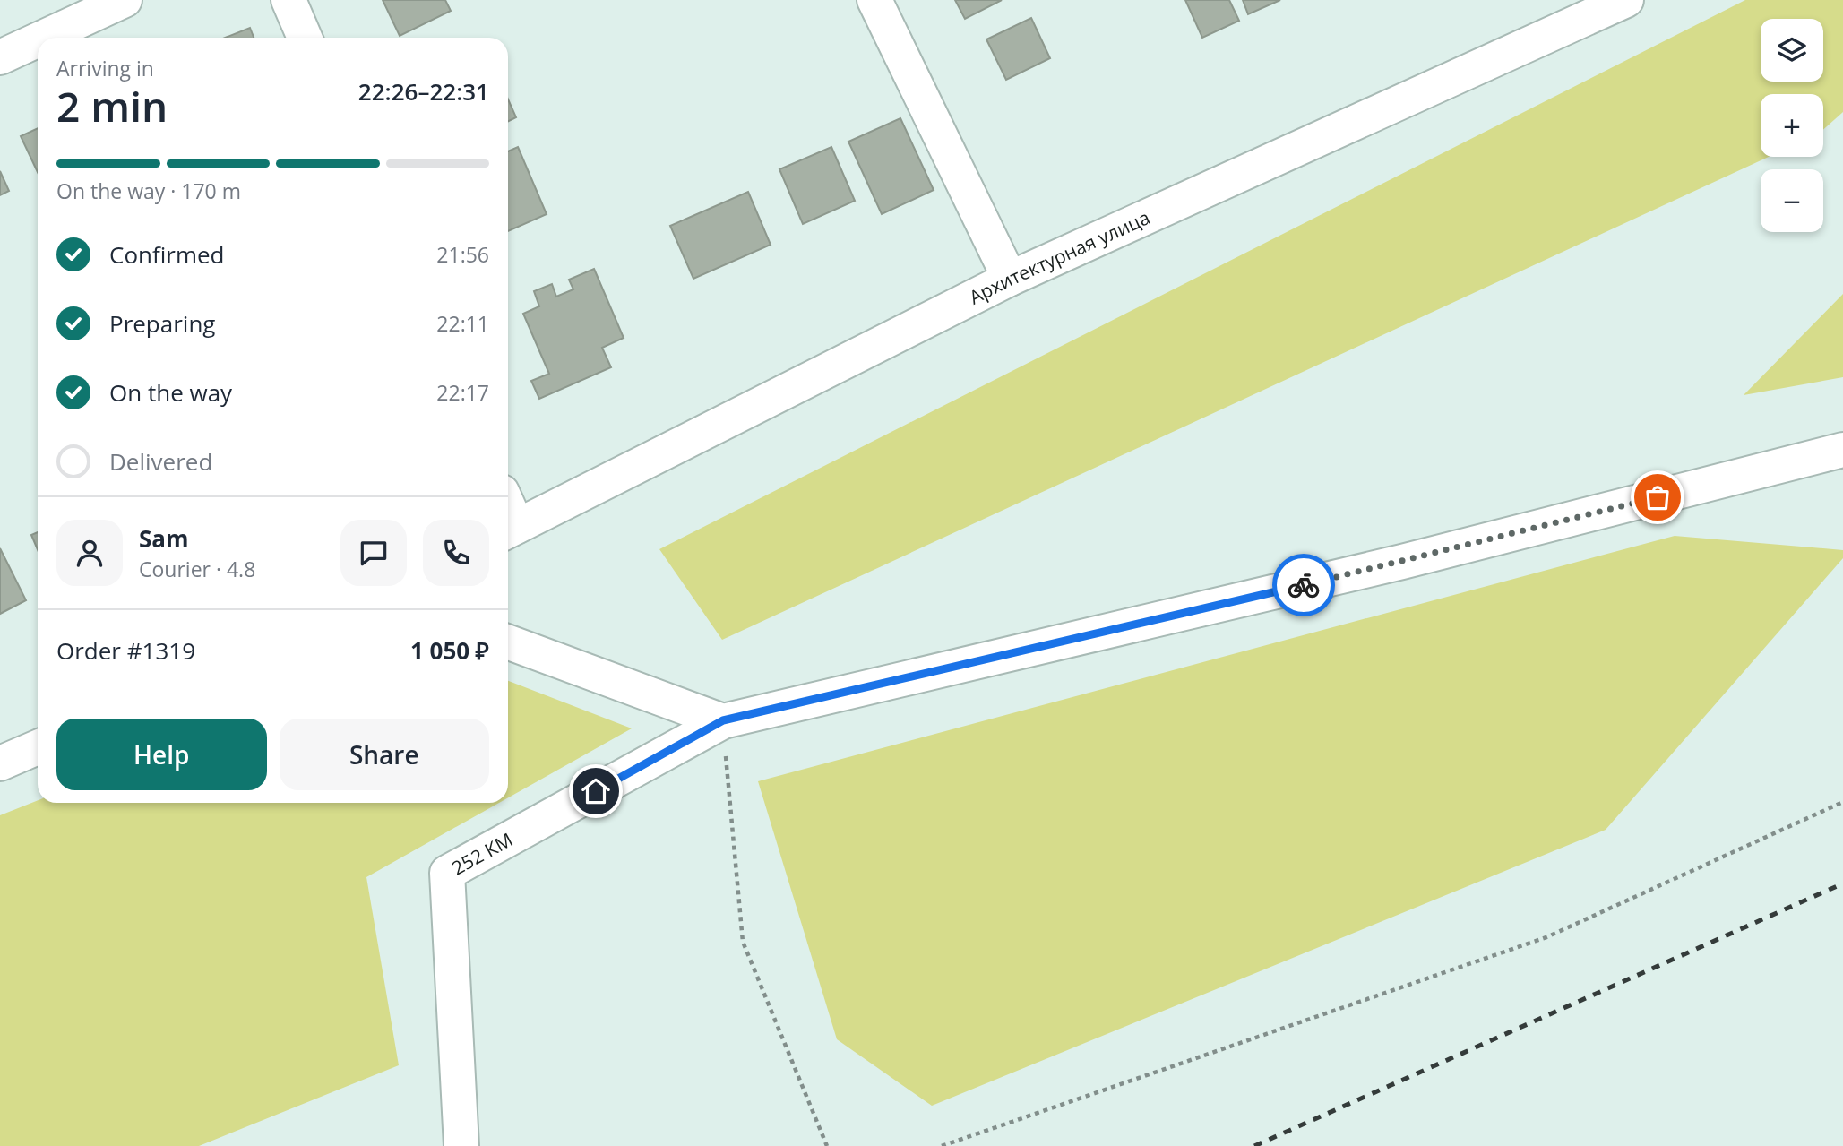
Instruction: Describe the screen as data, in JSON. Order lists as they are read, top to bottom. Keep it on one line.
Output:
{"streets":{"street":["Архитектурная улица","252 КМ"]},"page":{"map_buttons":["+","−"],"heading":["2 min","Arriving in","22:26–22:31"],"panel":["Sam","Courier · 4.8","Order #1319","1 050 ₽"],"bar":"On the way · 170 m","list":[["Confirmed","21:56"],["Preparing","22:11"],["On the way","22:17"],"Delivered"],"buttons":["Help","Share"]}}
